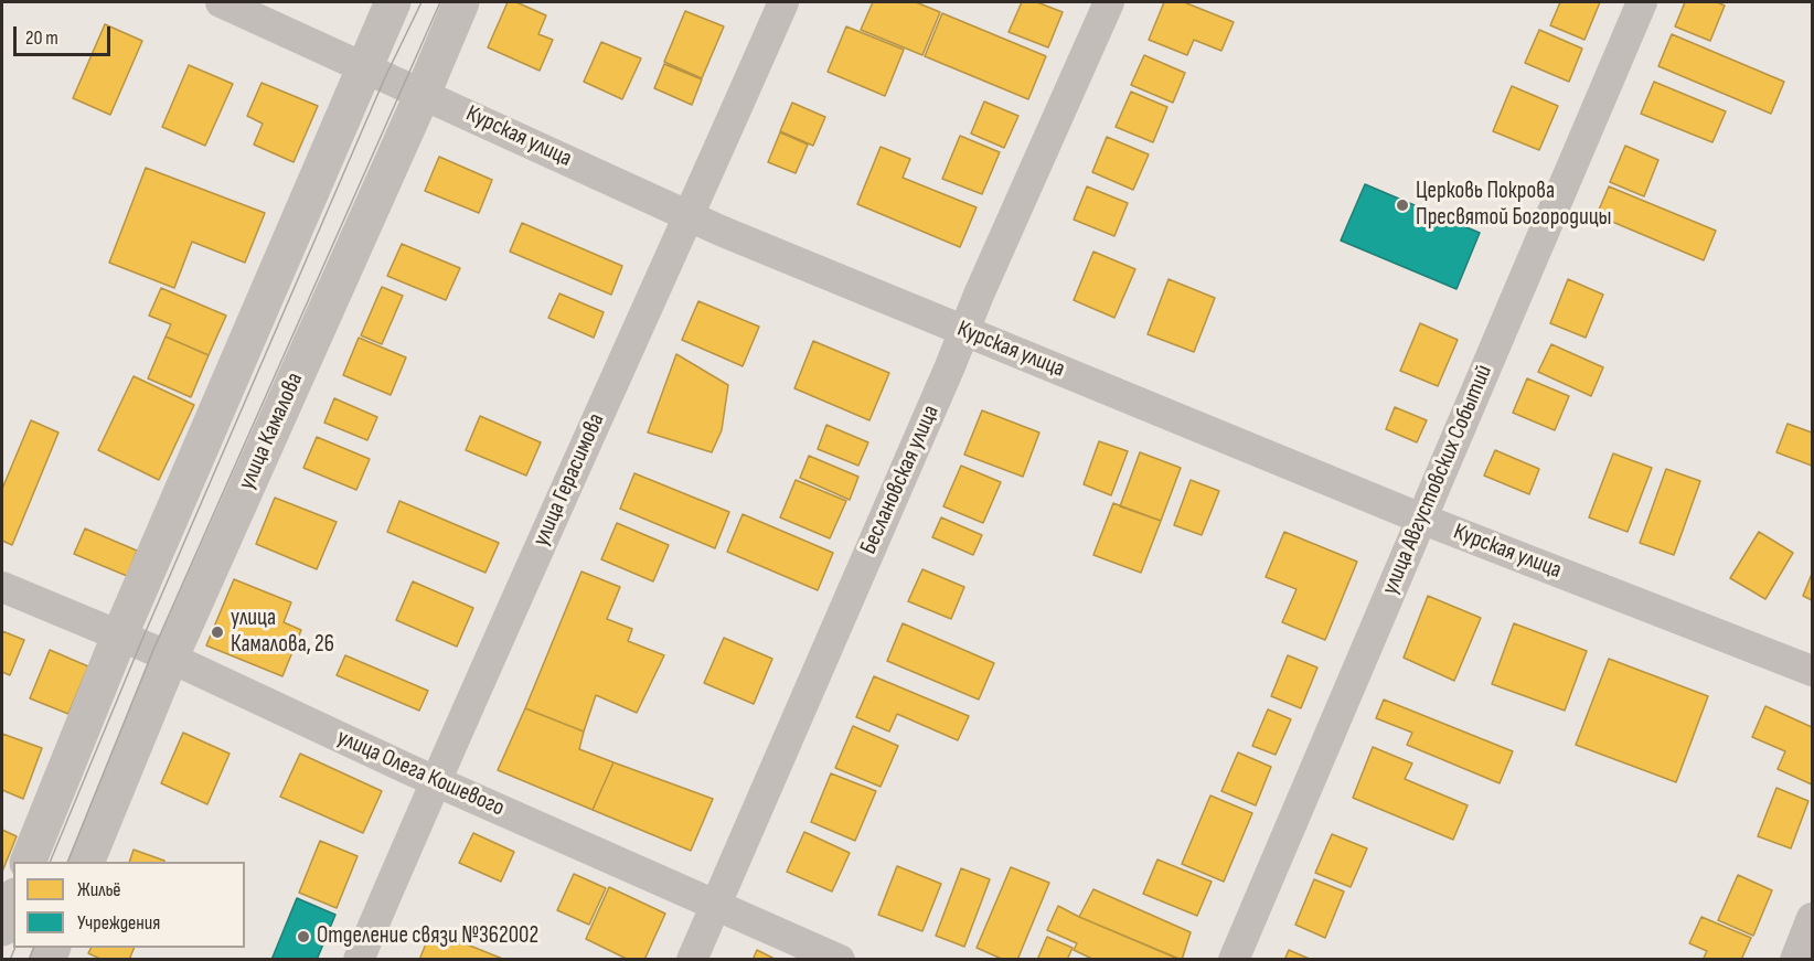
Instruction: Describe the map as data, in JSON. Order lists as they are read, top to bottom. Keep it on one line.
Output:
{"streets":{"street":["Курская улица","улица Камалова","улица Герасимова","Беслановская улица","улица Августовских Событий","улица Олега Кошевого"]},"crossings":[["Курская улица","улица Камалова"],["Курская улица","улица Герасимова"],["Курская улица","Беслановская улица"],["Курская улица","улица Августовских Событий"],["улица Камалова","улица Олега Кошевого"],["улица Герасимова","улица Олега Кошевого"],["Беслановская улица","улица Олега Кошевого"]],"places":["Церковь Покрова Пресвятой Богородицы","улица Камалова, 26","Отделение связи №362002"],"legend":["Жильё","Учреждения"],"scale_bar":"20 m"}
